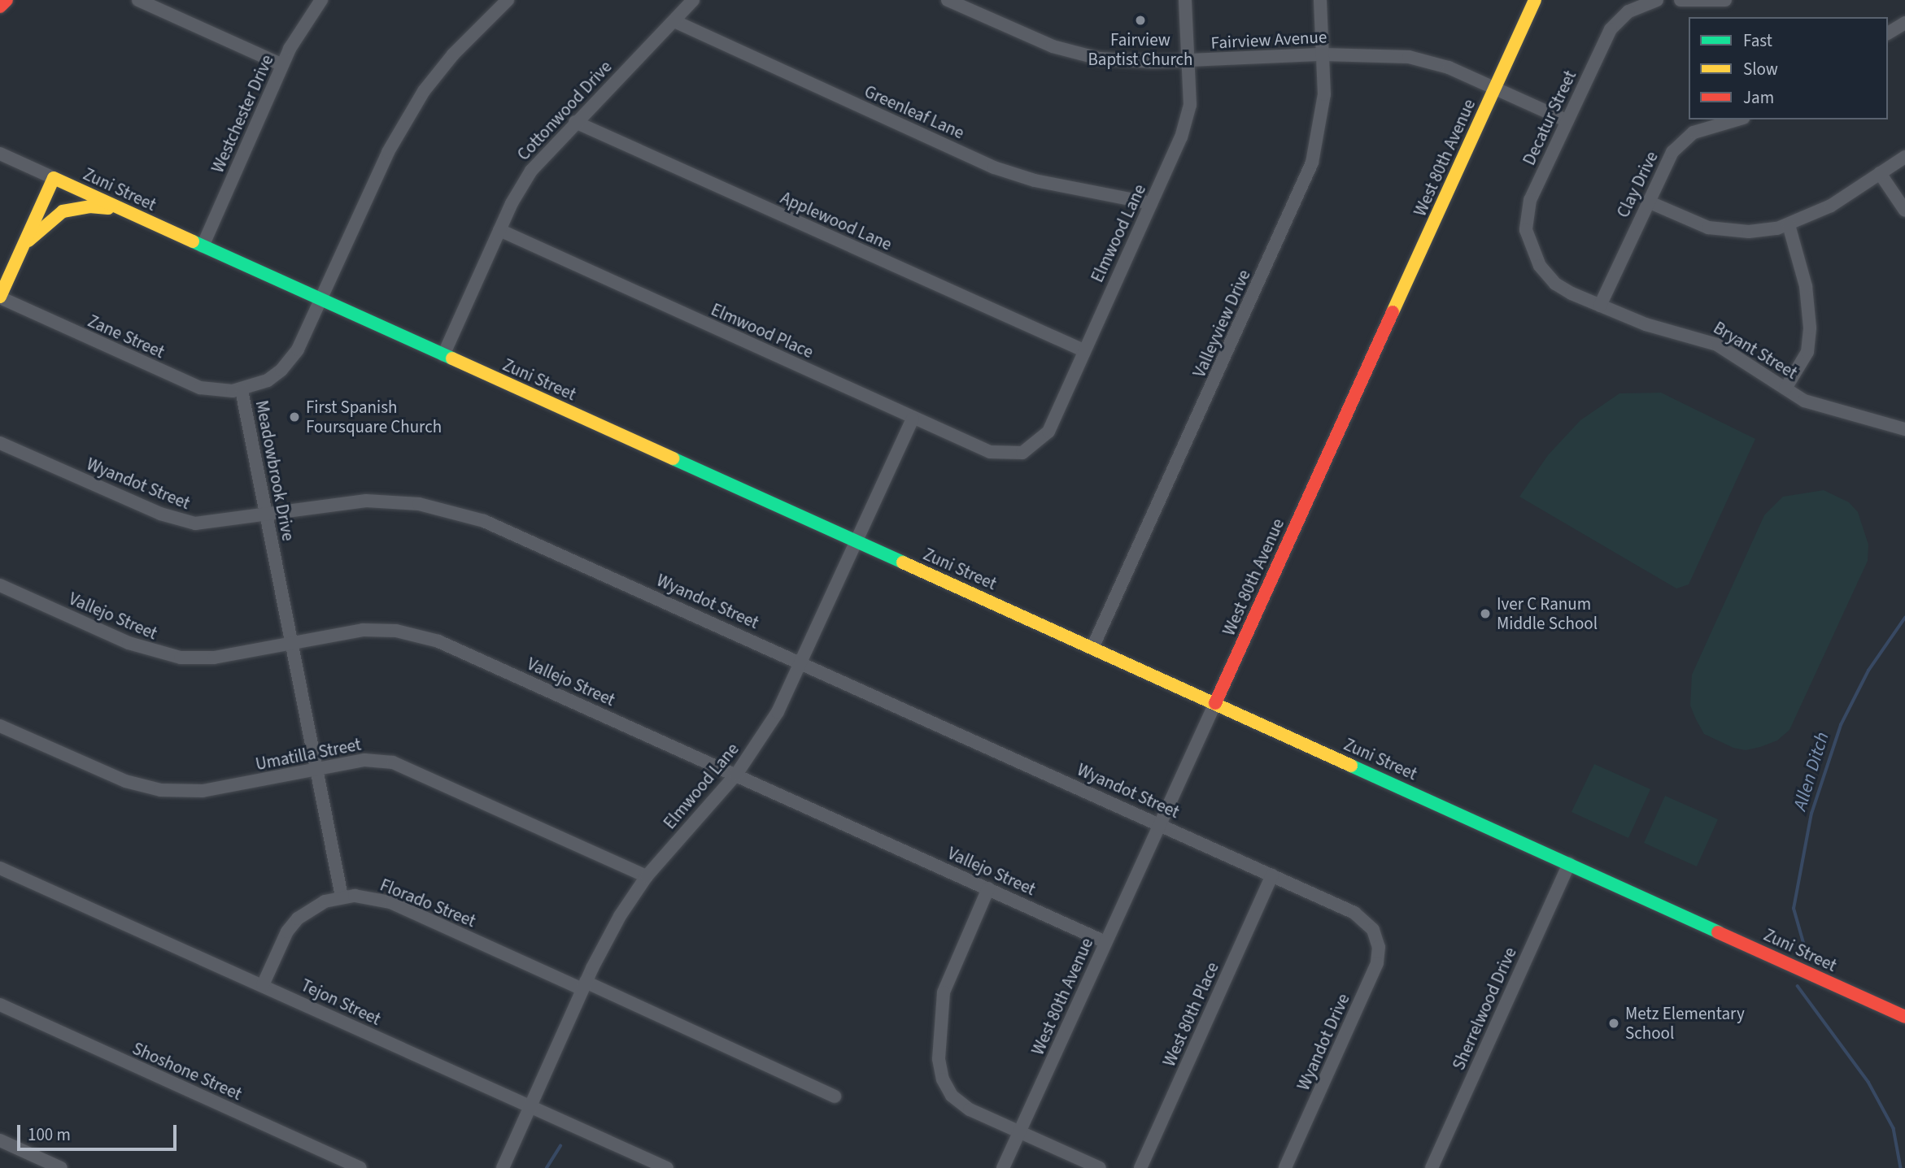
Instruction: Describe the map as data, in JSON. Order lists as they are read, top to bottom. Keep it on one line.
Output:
{"streets":{"main road":["West 80th Avenue","Zuni Street"],"street":["Fairview Avenue","Cottonwood Drive","Greenleaf Lane","Westchester Drive","Decatur Street","Clay Drive","Applewood Lane","Elmwood Lane","Valleyview Drive","Elmwood Place","Zane Street","Bryant Street","Meadowbrook Drive","Wyandot Street","Vallejo Street","Umatilla Street","Florado Street","Tejon Street","Sherrelwood Drive","West 80th Place","Wyandot Drive","Shoshone Street"]},"crossings":[["Fairview Avenue","Decatur Street"],["Fairview Avenue","West 80th Avenue"],["Fairview Avenue","Elmwood Lane"],["Fairview Avenue","Valleyview Drive"],["Cottonwood Drive","Greenleaf Lane"],["Cottonwood Drive","Zuni Street"],["Cottonwood Drive","Applewood Lane"],["Cottonwood Drive","Elmwood Place"],["Greenleaf Lane","Elmwood Lane"],["Westchester Drive","Zuni Street"],["Decatur Street","Bryant Street"],["West 80th Avenue","Zuni Street"],["West 80th Avenue","Wyandot Street"],["West 80th Avenue","Vallejo Street"],["Clay Drive","Bryant Street"],["Zuni Street","Elmwood Lane"],["Zuni Street","Valleyview Drive"],["Zuni Street","Meadowbrook Drive"],["Zuni Street","Sherrelwood Drive"],["Applewood Lane","Elmwood Lane"],["Elmwood Lane","Elmwood Place"],["Elmwood Lane","Wyandot Street"],["Elmwood Lane","Vallejo Street"],["Elmwood Lane","Umatilla Street"],["Elmwood Lane","Florado Street"],["Elmwood Lane","Tejon Street"],["Zane Street","Meadowbrook Drive"],["Meadowbrook Drive","Wyandot Street"],["Meadowbrook Drive","Vallejo Street"],["Meadowbrook Drive","Umatilla Street"],["Meadowbrook Drive","Florado Street"],["Wyandot Street","West 80th Place"],["Wyandot Street","Wyandot Drive"],["Florado Street","Tejon Street"]],"water":["Allen Ditch"],"places":["Fairview Baptist Church","First Spanish Foursquare Church","Iver C Ranum Middle School","Metz Elementary School"],"legend":["Fast","Slow","Jam"],"scale_bar":"100 m"}
